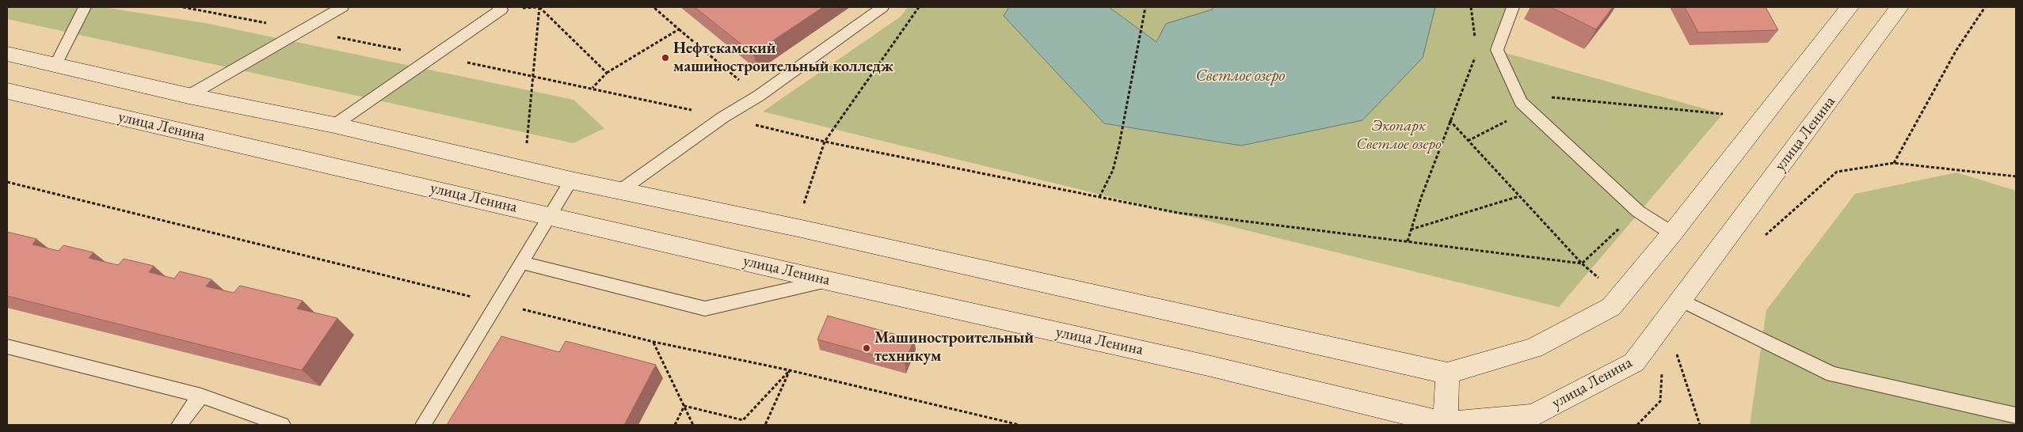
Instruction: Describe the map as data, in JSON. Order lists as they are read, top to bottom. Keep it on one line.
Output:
{"streets":{"main road":["улица Ленина"]},"water":["Светлое озеро"],"parks":["Экопарк Светлое озеро"],"places":["Нефтекамский машиностроительный колледж","Машиностроительный техникум"]}
